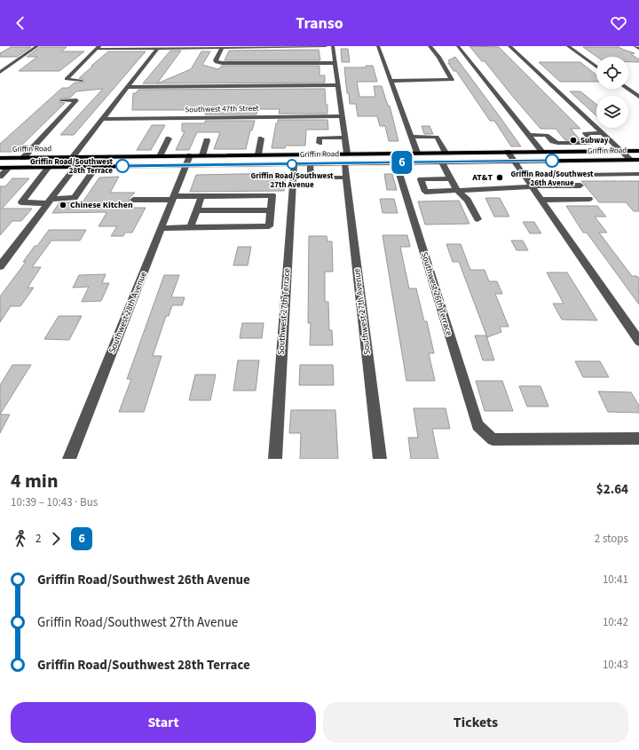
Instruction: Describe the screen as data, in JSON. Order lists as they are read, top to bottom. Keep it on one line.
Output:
{"streets":{"main road":["Griffin Road"],"street":["Southwest 47th Street","Southwest 26th Terrace","Southwest 27th Terrace","Southwest 27th Avenue","Southwest 28th Avenue"]},"crossings":[["Southwest 47th Street","Southwest 27th Avenue"],["Griffin Road","Southwest 26th Terrace"],["Griffin Road","Southwest 27th Terrace"],["Griffin Road","Southwest 27th Avenue"],["Griffin Road","Southwest 28th Avenue"]],"places":["Subway","Griffin Road/Southwest 26th Avenue","Griffin Road/Southwest 27th Avenue","Griffin Road/Southwest 28th Terrace","AT&T","Chinese Kitchen"],"lines":["bus line 6"],"page":{"header":"Transo","on_map":"6","heading":["4 min","10:39 – 10:43 · Bus","$2.64"],"legs":["2","6","2 stops"],"list":[{"name":"Griffin Road/Southwest 26th Avenue","value":"10:41"},{"name":"Griffin Road/Southwest 27th Avenue","value":"10:42"},{"name":"Griffin Road/Southwest 28th Terrace","value":"10:43"}],"buttons":["Start","Tickets"]}}
